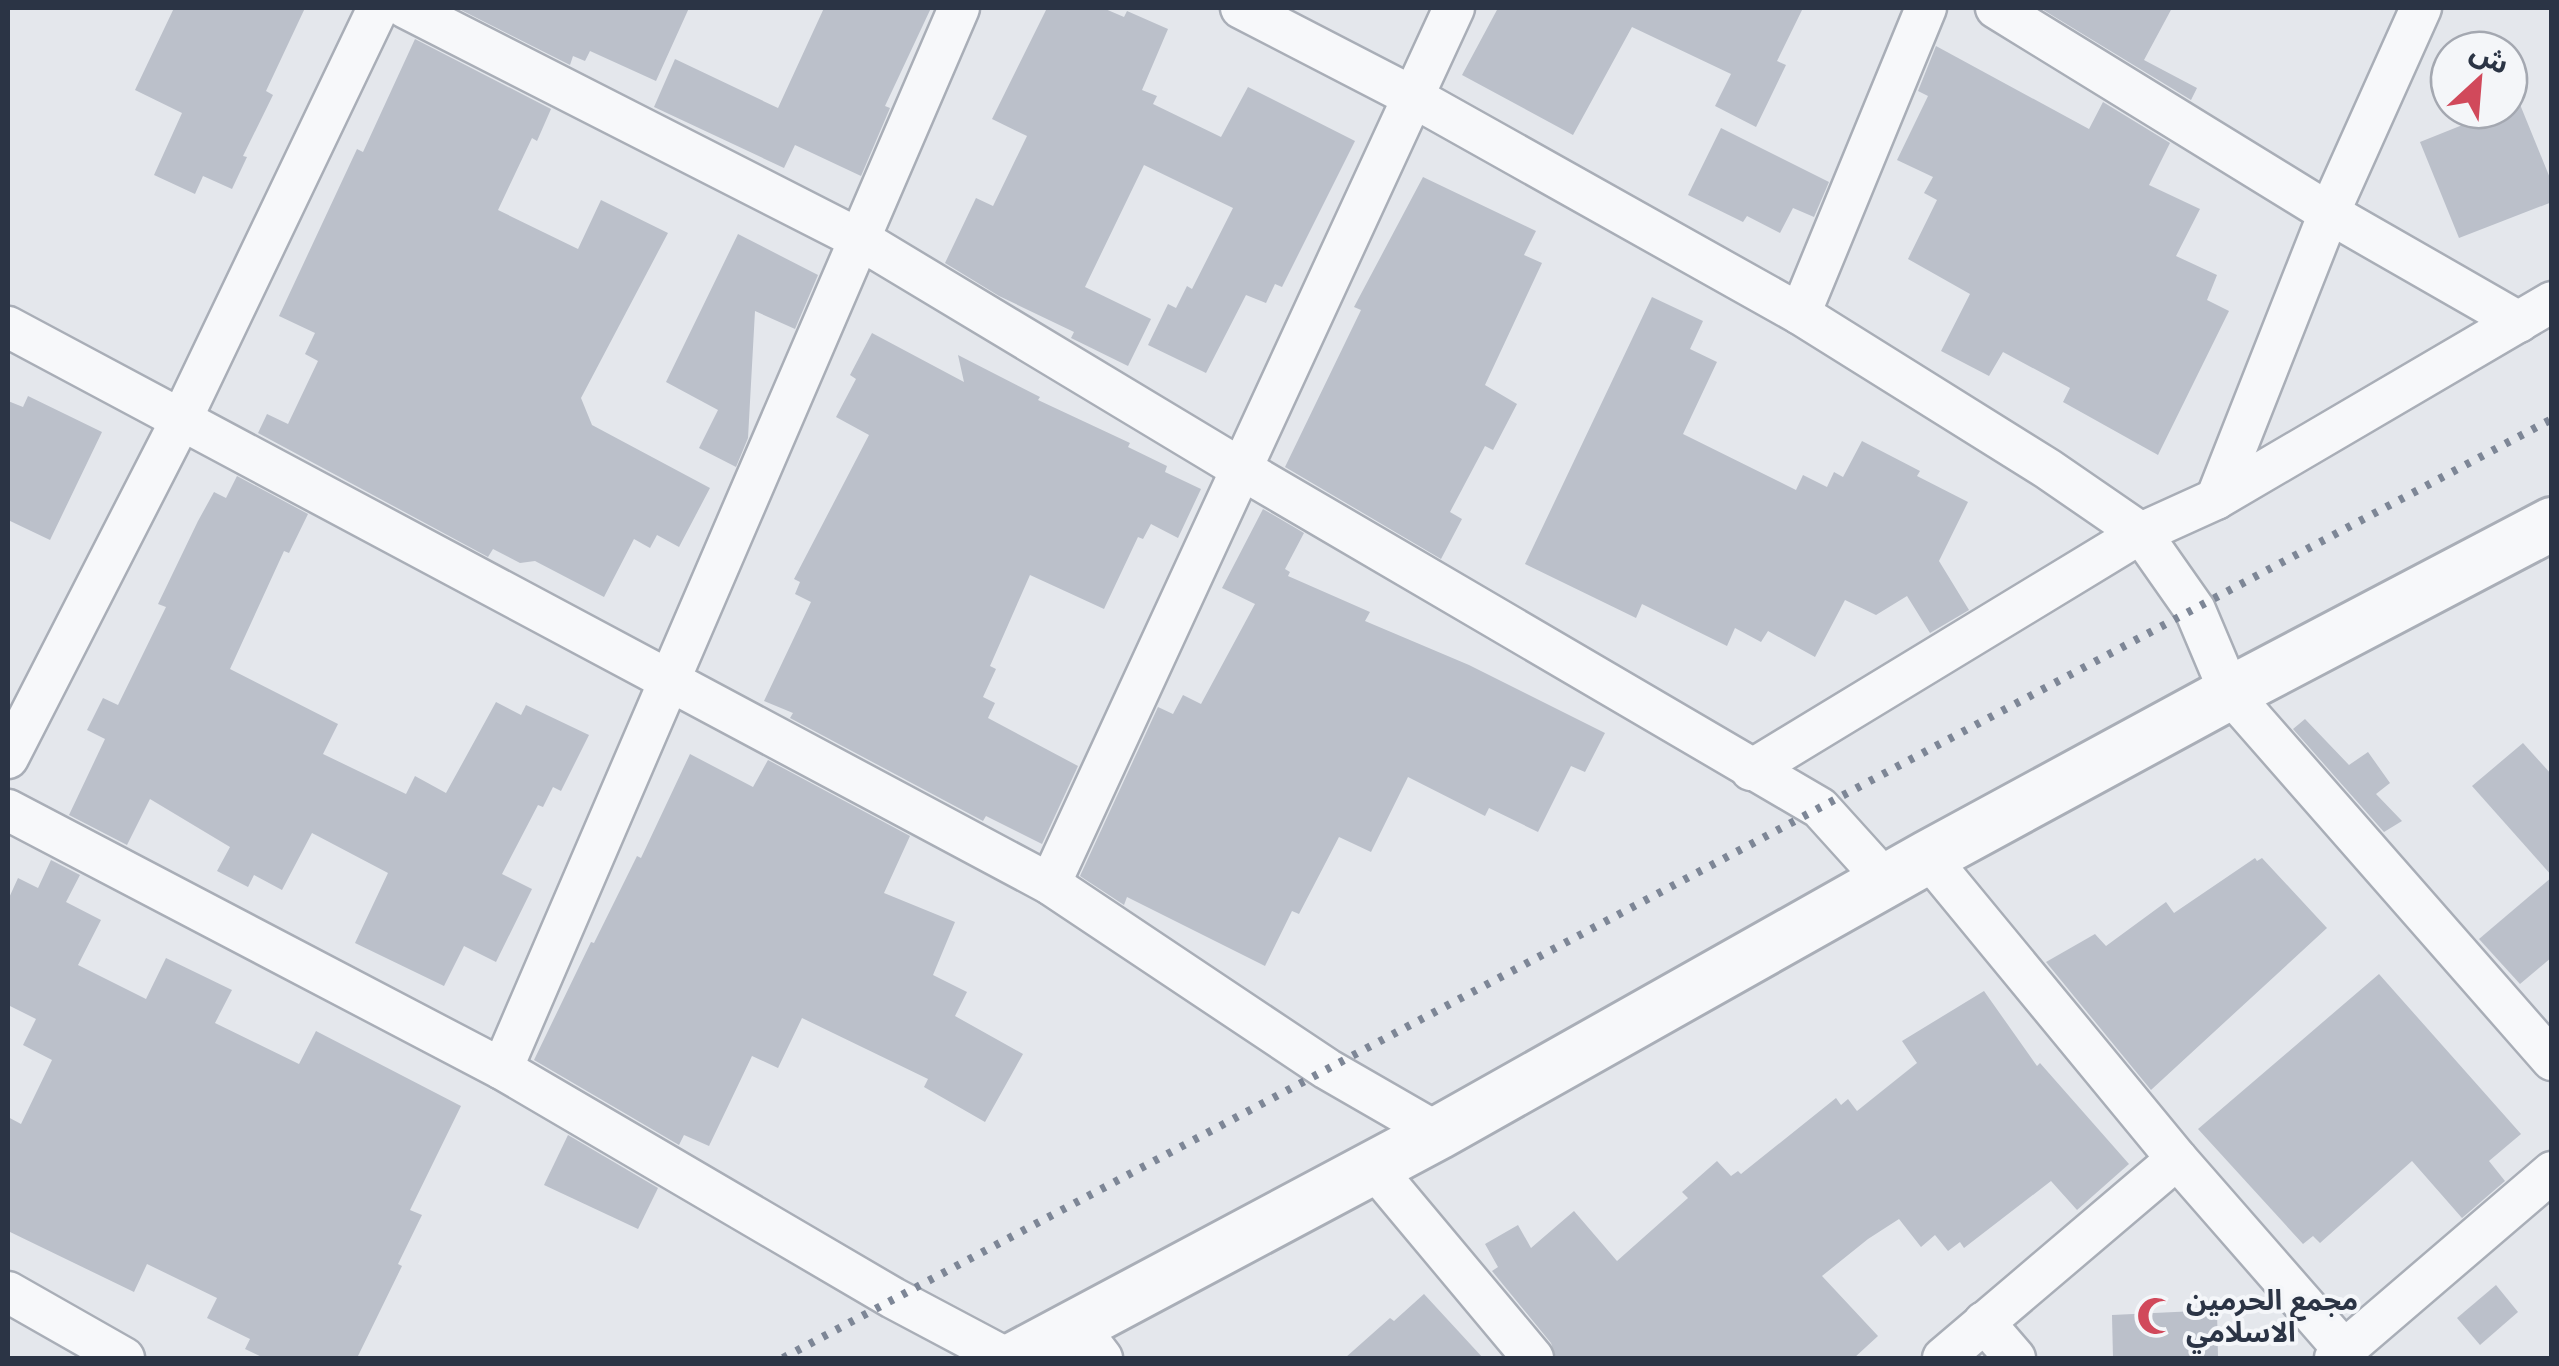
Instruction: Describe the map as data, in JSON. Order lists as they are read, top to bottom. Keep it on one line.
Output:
{"places":{"mosque":["مجمع الحرمين الاسلامي"]},"north":"top right"}
